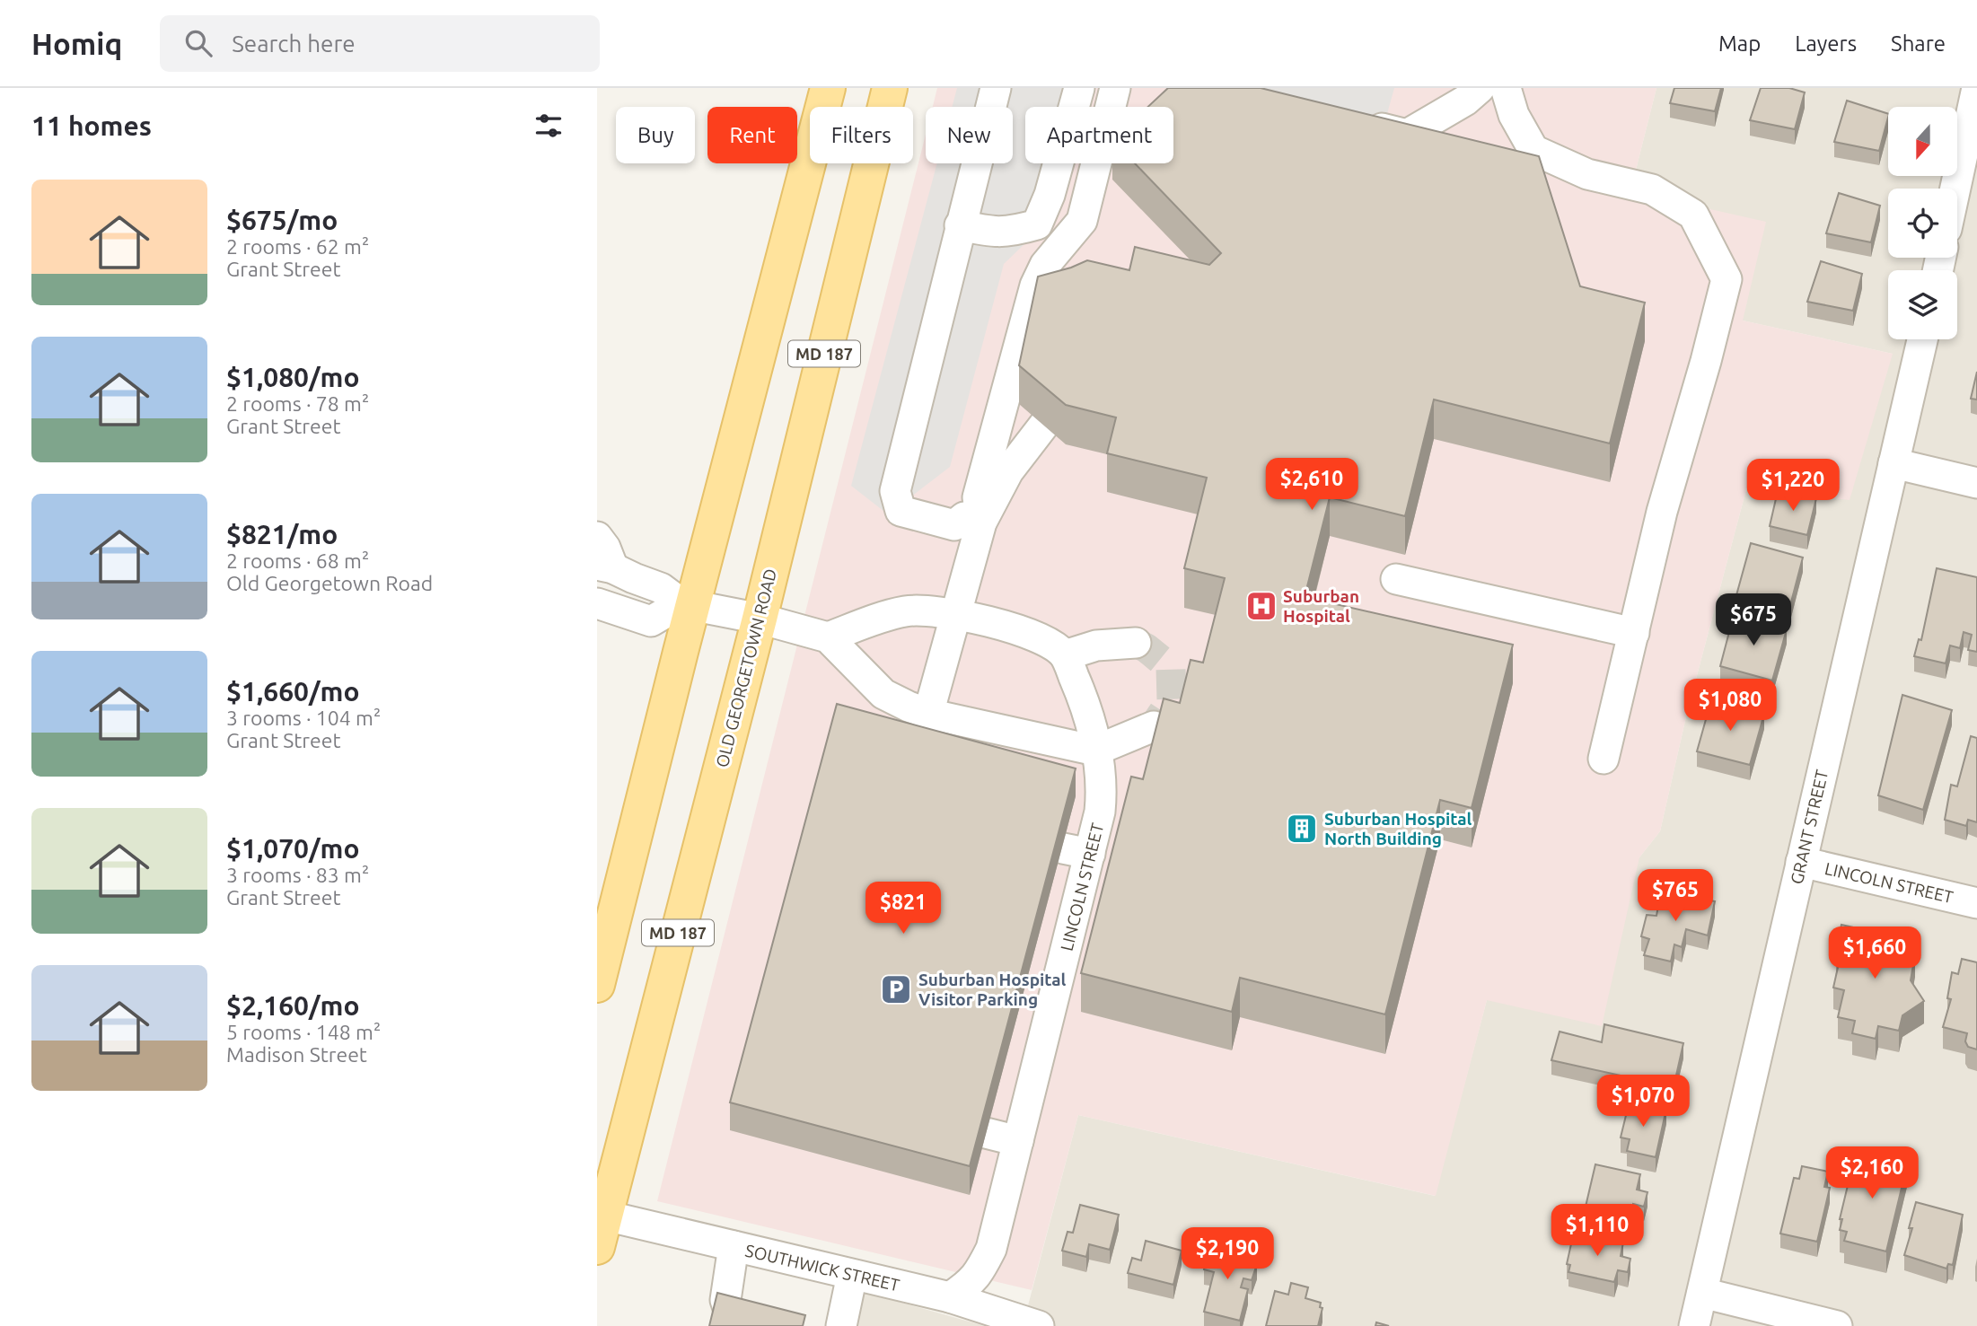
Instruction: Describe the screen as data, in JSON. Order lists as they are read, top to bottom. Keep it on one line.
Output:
{"streets":{"main road":["MD 187","OLD GEORGETOWN ROAD"],"street":["GRANT STREET","LINCOLN STREET","SOUTHWICK STREET"]},"crossings":[["OLD GEORGETOWN ROAD","SOUTHWICK STREET"],["GRANT STREET","LINCOLN STREET"],["LINCOLN STREET","SOUTHWICK STREET"]],"places":{"hospital":["Suburban Hospital"],"building":["Suburban Hospital North Building"],"parking":["Suburban Hospital Visitor Parking"]},"north":"bottom","page":{"header":"Homiq","search":"Search here","nav":["Map","Layers","Share"],"heading":"11 homes","chip":["Buy","Rent","Filters","New","Apartment"],"list":[{"name":"$675/mo","note":"2 rooms · 62 m² · Grant Street"},{"name":"$1,080/mo","note":"2 rooms · 78 m² · Grant Street"},{"name":"$821/mo","note":"2 rooms · 68 m² · Old Georgetown Road"},{"name":"$1,660/mo","note":"3 rooms · 104 m² · Grant Street"},{"name":"$1,070/mo","note":"3 rooms · 83 m² · Grant Street"},{"name":"$2,160/mo","note":"5 rooms · 148 m² · Madison Street"}],"price":["$2,610","$1,220","$675","$1,080","$765","$821","$1,660","$1,070","$2,160","$1,110","$2,190"]}}
